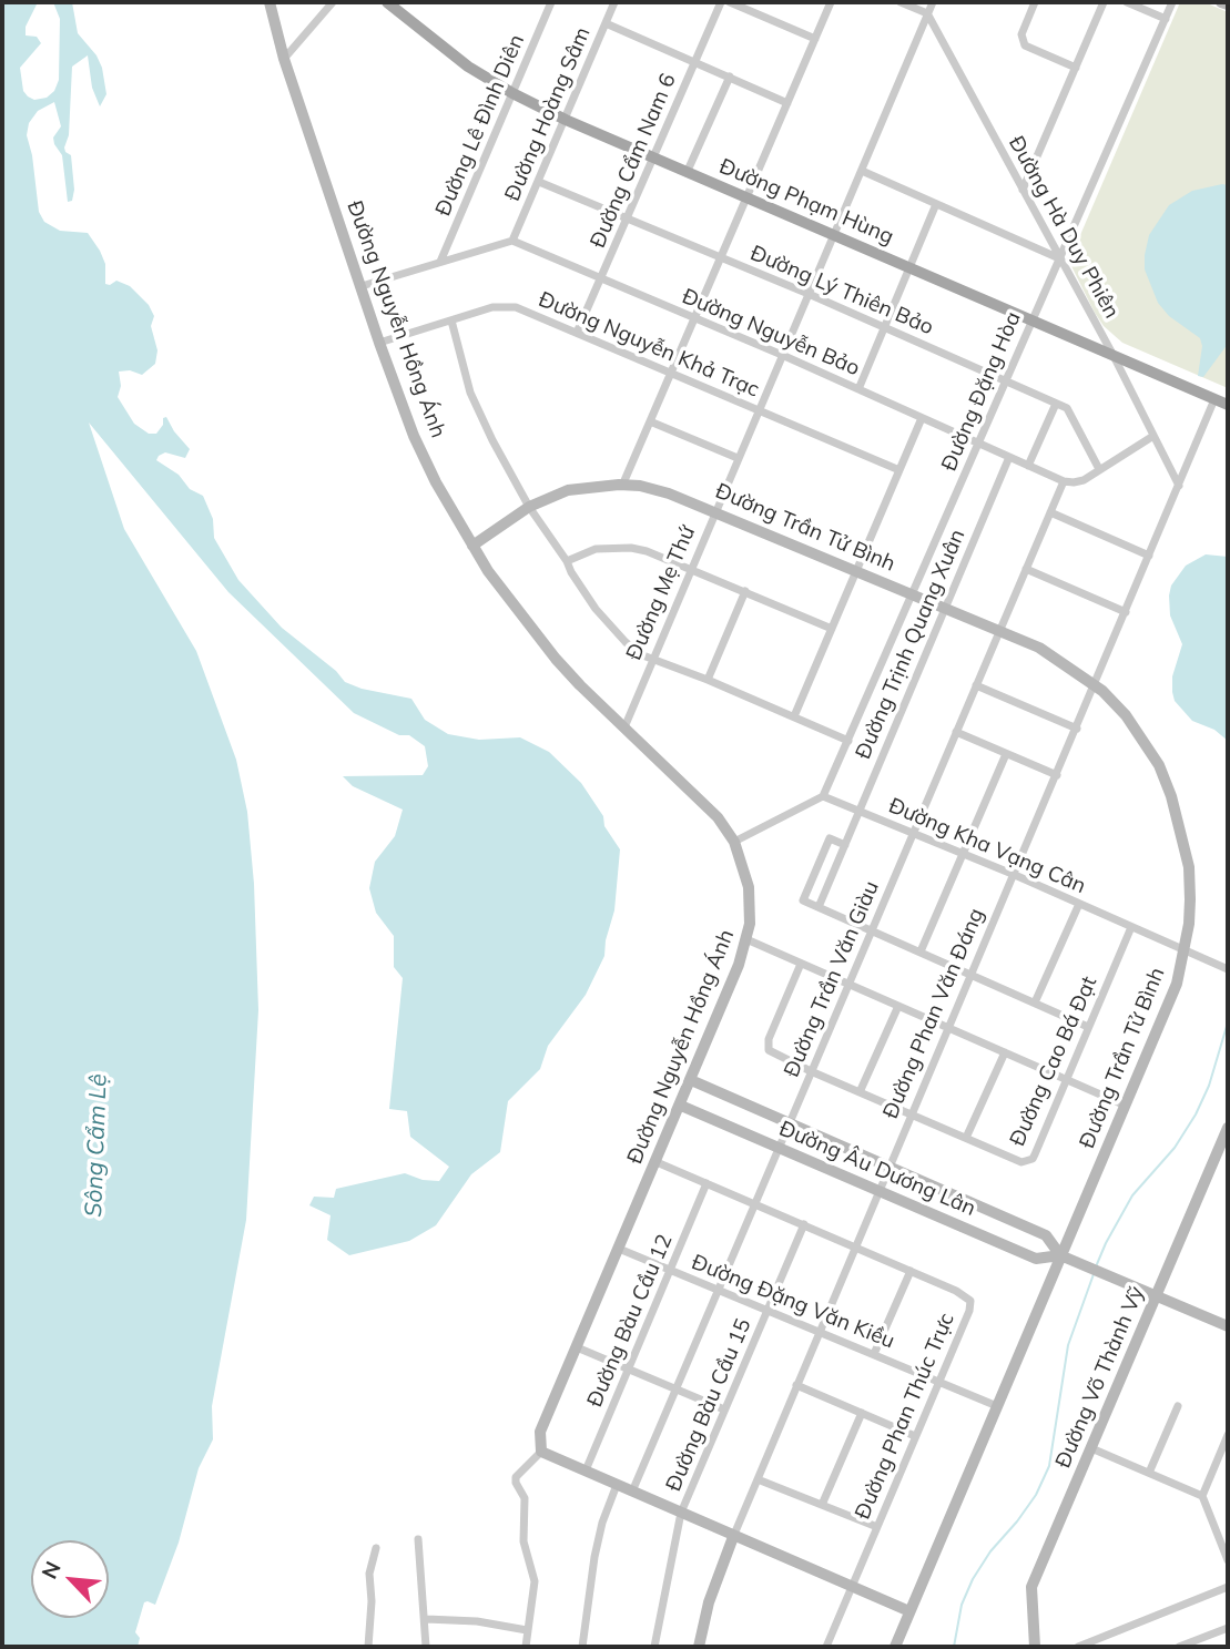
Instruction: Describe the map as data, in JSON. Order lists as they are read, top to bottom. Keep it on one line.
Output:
{"streets":{"main road":["Đường Phạm Hùng"],"street":["Đường Hoàng Sâm","Đường Lê Đình Diên","Đường Cẩm Nam 6","Đường Hà Duy Phiên","Đường Lý Thiên Bảo","Đường Nguyễn Hồng Ánh","Đường Nguyễn Bảo","Đường Nguyễn Khả Trạc","Đường Đặng Hòa","Đường Trần Tử Bình","Đường Mẹ Thứ","Đường Trịnh Quang Xuân","Đường Kha Vạng Cân","Đường Trần Văn Giàu","Đường Phan Văn Đáng","Đường Cao Bá Đạt","Đường Âu Dương Lân","Đường Đặng Văn Kiều","Đường Bàu Cầu 12","Đường Võ Thành Vỹ","Đường Bàu Cầu 15","Đường Phan Thúc Trực"]},"crossings":[["Đường Hoàng Sâm","Đường Phạm Hùng"],["Đường Hoàng Sâm","Đường Lý Thiên Bảo"],["Đường Hoàng Sâm","Đường Nguyễn Bảo"],["Đường Lê Đình Diên","Đường Phạm Hùng"],["Đường Cẩm Nam 6","Đường Phạm Hùng"],["Đường Cẩm Nam 6","Đường Lý Thiên Bảo"],["Đường Cẩm Nam 6","Đường Nguyễn Bảo"],["Đường Cẩm Nam 6","Đường Nguyễn Khả Trạc"],["Đường Phạm Hùng","Đường Hà Duy Phiên"],["Đường Phạm Hùng","Đường Đặng Hòa"],["Đường Phạm Hùng","Đường Mẹ Thứ"],["Đường Phạm Hùng","Đường Phan Văn Đáng"],["Đường Hà Duy Phiên","Đường Đặng Hòa"],["Đường Hà Duy Phiên","Đường Mẹ Thứ"],["Đường Hà Duy Phiên","Đường Phan Văn Đáng"],["Đường Lý Thiên Bảo","Đường Đặng Hòa"],["Đường Lý Thiên Bảo","Đường Mẹ Thứ"],["Đường Nguyễn Hồng Ánh","Đường Nguyễn Khả Trạc"],["Đường Nguyễn Hồng Ánh","Đường Trần Tử Bình"],["Đường Nguyễn Hồng Ánh","Đường Mẹ Thứ"],["Đường Nguyễn Hồng Ánh","Đường Âu Dương Lân"],["Đường Nguyễn Hồng Ánh","Đường Đặng Văn Kiều"],["Đường Nguyễn Hồng Ánh","Đường Phan Thúc Trực"],["Đường Nguyễn Bảo","Đường Đặng Hòa"],["Đường Nguyễn Bảo","Đường Mẹ Thứ"],["Đường Nguyễn Bảo","Đường Trịnh Quang Xuân"],["Đường Nguyễn Bảo","Đường Trần Văn Giàu"],["Đường Nguyễn Khả Trạc","Đường Mẹ Thứ"],["Đường Đặng Hòa","Đường Trần Tử Bình"],["Đường Đặng Hòa","Đường Kha Vạng Cân"],["Đường Trần Tử Bình","Đường Mẹ Thứ"],["Đường Trần Tử Bình","Đường Trịnh Quang Xuân"],["Đường Trần Tử Bình","Đường Kha Vạng Cân"],["Đường Trần Tử Bình","Đường Trần Văn Giàu"],["Đường Trần Tử Bình","Đường Phan Văn Đáng"],["Đường Trần Tử Bình","Đường Âu Dương Lân"],["Đường Trần Tử Bình","Đường Đặng Văn Kiều"],["Đường Trịnh Quang Xuân","Đường Kha Vạng Cân"],["Đường Kha Vạng Cân","Đường Trần Văn Giàu"],["Đường Kha Vạng Cân","Đường Phan Văn Đáng"],["Đường Kha Vạng Cân","Đường Cao Bá Đạt"],["Đường Trần Văn Giàu","Đường Cao Bá Đạt"],["Đường Trần Văn Giàu","Đường Âu Dương Lân"],["Đường Trần Văn Giàu","Đường Đặng Văn Kiều"],["Đường Trần Văn Giàu","Đường Phan Thúc Trực"],["Đường Phan Văn Đáng","Đường Cao Bá Đạt"],["Đường Phan Văn Đáng","Đường Âu Dương Lân"],["Đường Phan Văn Đáng","Đường Đặng Văn Kiều"],["Đường Phan Văn Đáng","Đường Phan Thúc Trực"],["Đường Âu Dương Lân","Đường Võ Thành Vỹ"],["Đường Đặng Văn Kiều","Đường Bàu Cầu 12"],["Đường Đặng Văn Kiều","Đường Bàu Cầu 15"],["Đường Đặng Văn Kiều","Đường Phan Thúc Trực"],["Đường Bàu Cầu 12","Đường Phan Thúc Trực"],["Đường Bàu Cầu 15","Đường Phan Thúc Trực"]],"water":["Sông Cẩm Lệ"],"north":"top left"}
